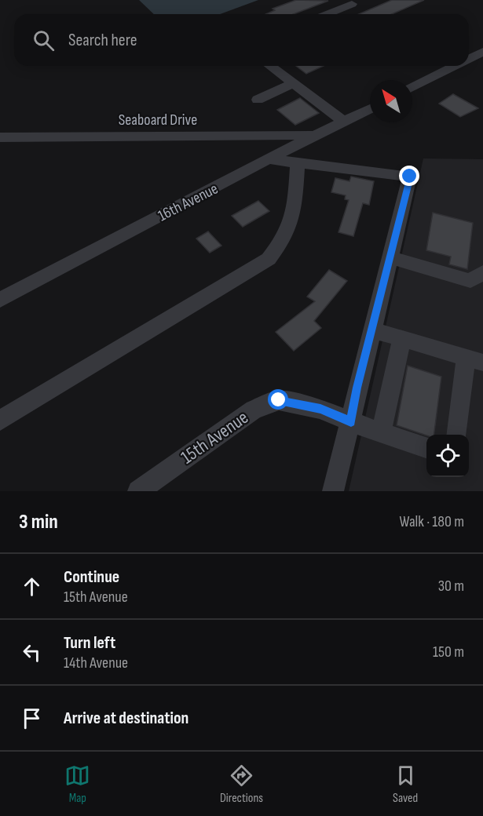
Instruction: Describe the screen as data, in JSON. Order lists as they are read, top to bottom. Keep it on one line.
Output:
{"streets":{"street":["Seaboard Drive","16th Avenue","15th Avenue"]},"crossings":[["Seaboard Drive","16th Avenue"]],"north":"top left","page":{"search":"Search here","heading":["3 min","Walk · 180 m"],"list":[["Continue","15th Avenue","30 m"],["Turn left","14th Avenue","150 m"],"Arrive at destination"],"nav":["Map","Directions","Saved"]}}
